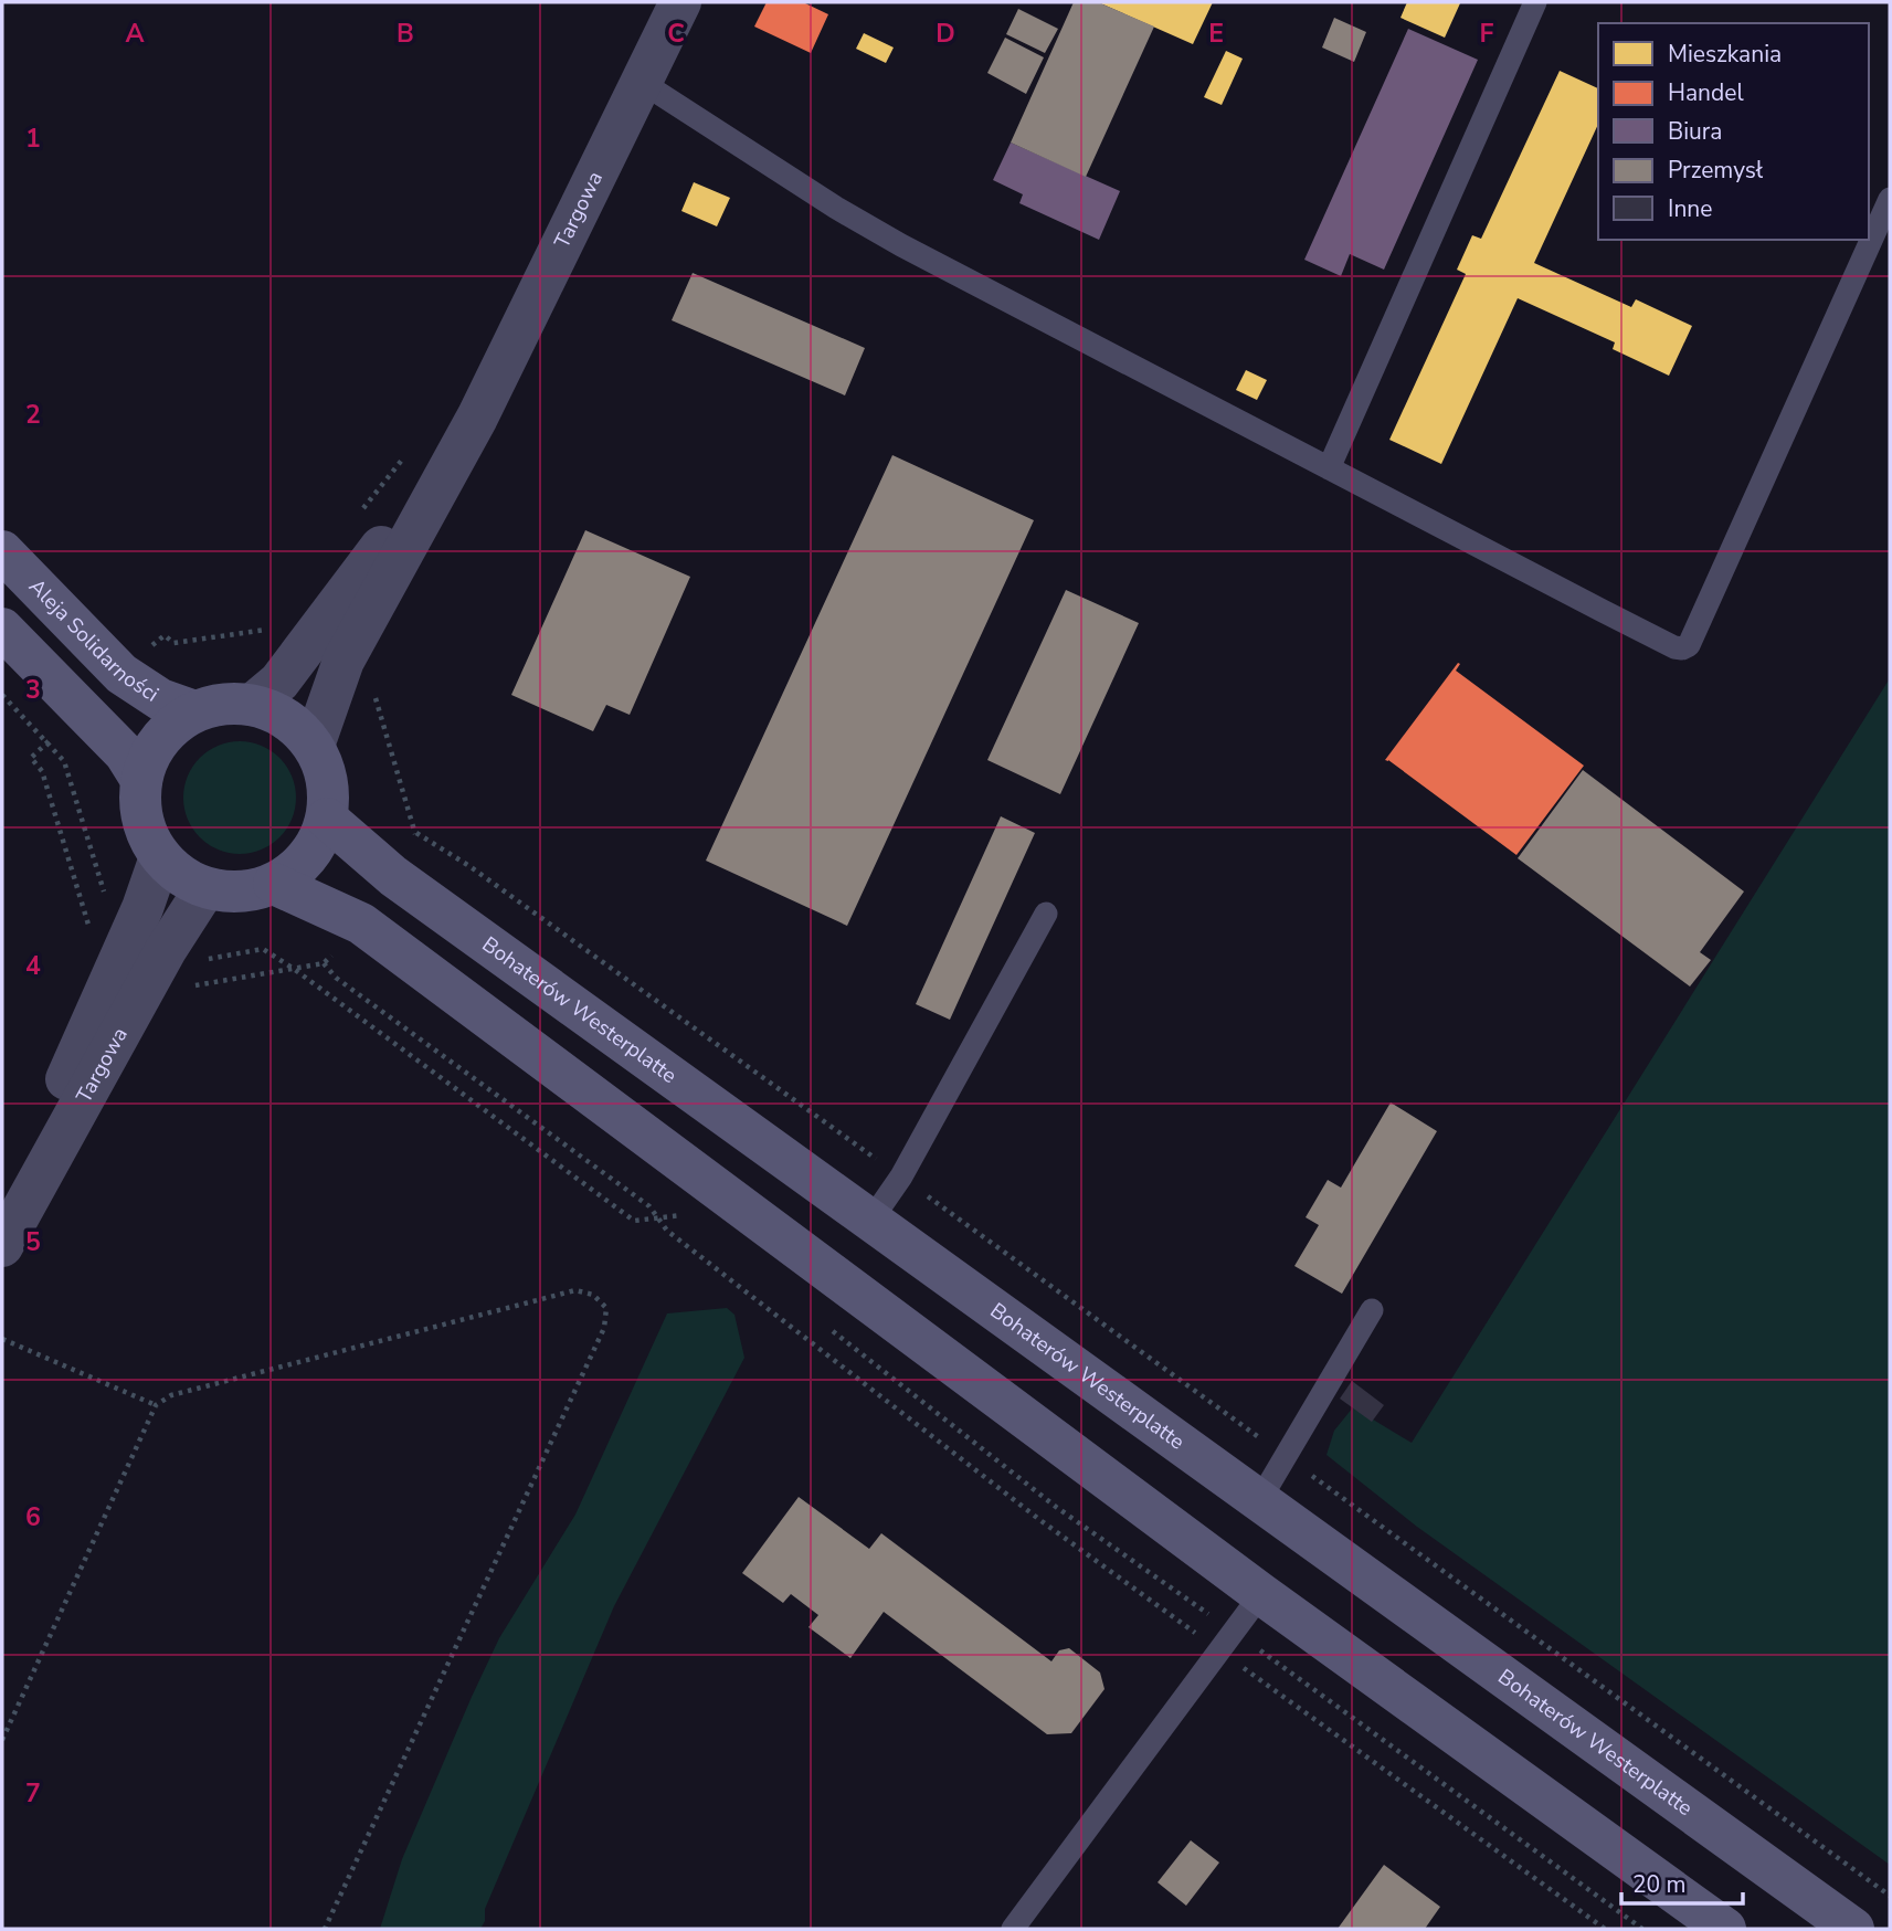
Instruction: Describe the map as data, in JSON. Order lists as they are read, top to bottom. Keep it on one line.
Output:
{"streets":{"main road":["Aleja Solidarności","Bohaterów Westerplatte"],"street":["Targowa"]},"crossings":[["Targowa","Aleja Solidarności"],["Targowa","Bohaterów Westerplatte"],["Aleja Solidarności","Bohaterów Westerplatte"]],"legend":["Mieszkania","Handel","Biura","Przemysł","Inne"],"scale_bar":"20 m","grid":{"columns":["A","B","C","D","E","F"],"rows":["1","2","3","4","5","6","7"]}}
